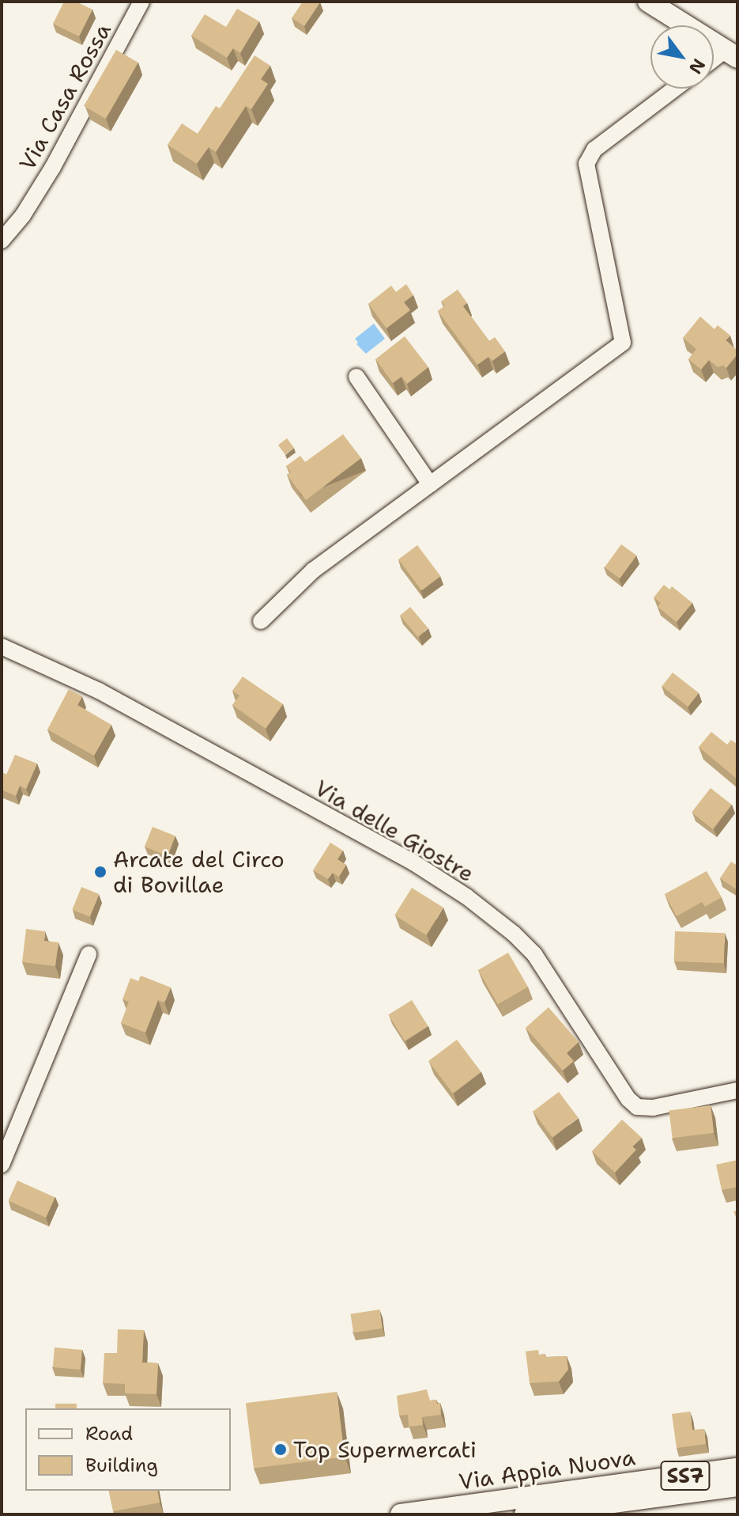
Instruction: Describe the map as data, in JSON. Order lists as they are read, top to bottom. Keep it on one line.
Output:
{"streets":{"main road":["Via Appia Nuova","SS7"],"street":["Via Casa Rossa","Via delle Giostre"]},"places":["Arcate del Circo di Bovillae","Top Supermercati"],"legend":["Road","Building"],"north":"bottom right"}
